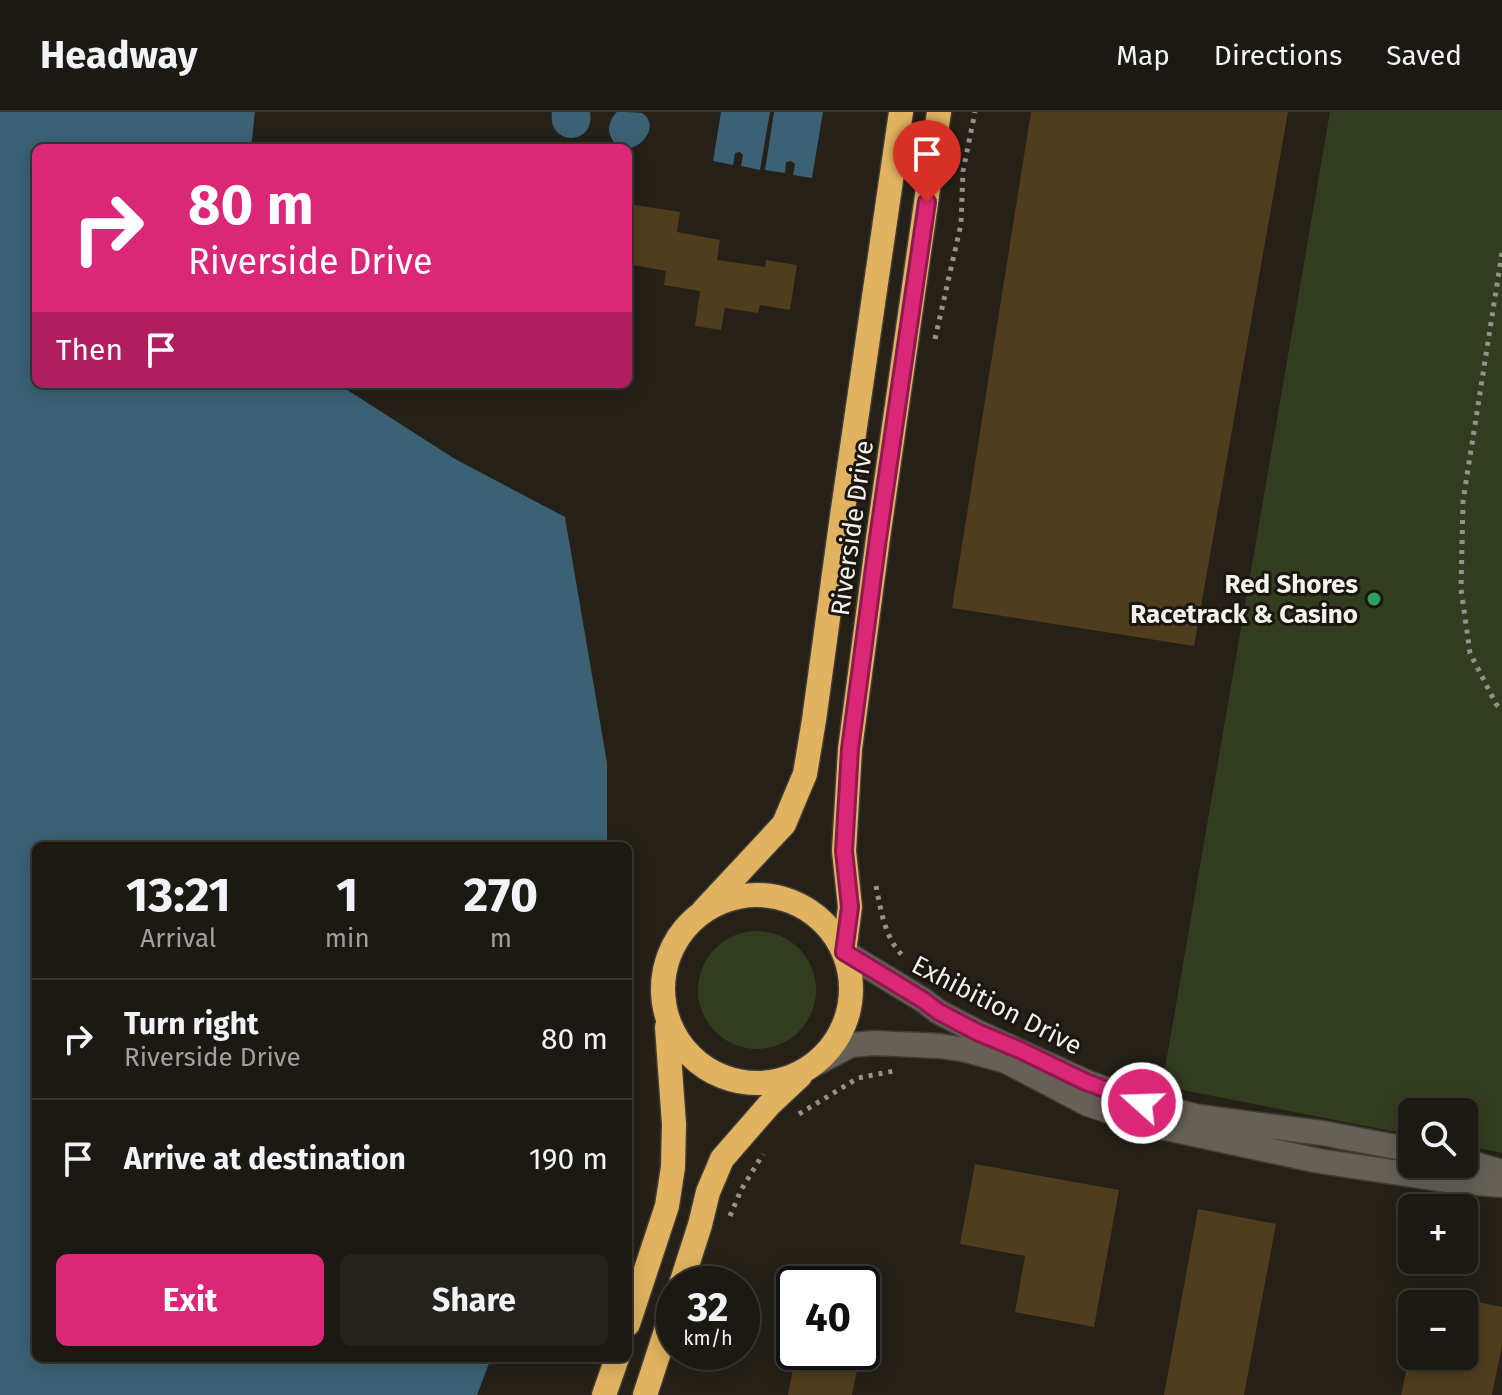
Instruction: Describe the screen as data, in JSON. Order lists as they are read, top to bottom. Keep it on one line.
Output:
{"streets":{"highway":["Riverside Drive"],"street":["Exhibition Drive"]},"crossings":[["Riverside Drive","Exhibition Drive"]],"places":["Red Shores Racetrack & Casino"],"page":{"header":"Headway","nav":["Map","Directions","Saved"],"turn":["80 m","Riverside Drive"],"then":"Then","eta":["13:21","Arrival","1","min","270","m"],"list":[{"name":"Turn right","note":"Riverside Drive","value":"80 m"},{"name":"Arrive at destination","value":"190 m"}],"map_buttons":["+","−"],"buttons":["Exit","Share"],"speed":"32 km/h","limit":"40"}}
